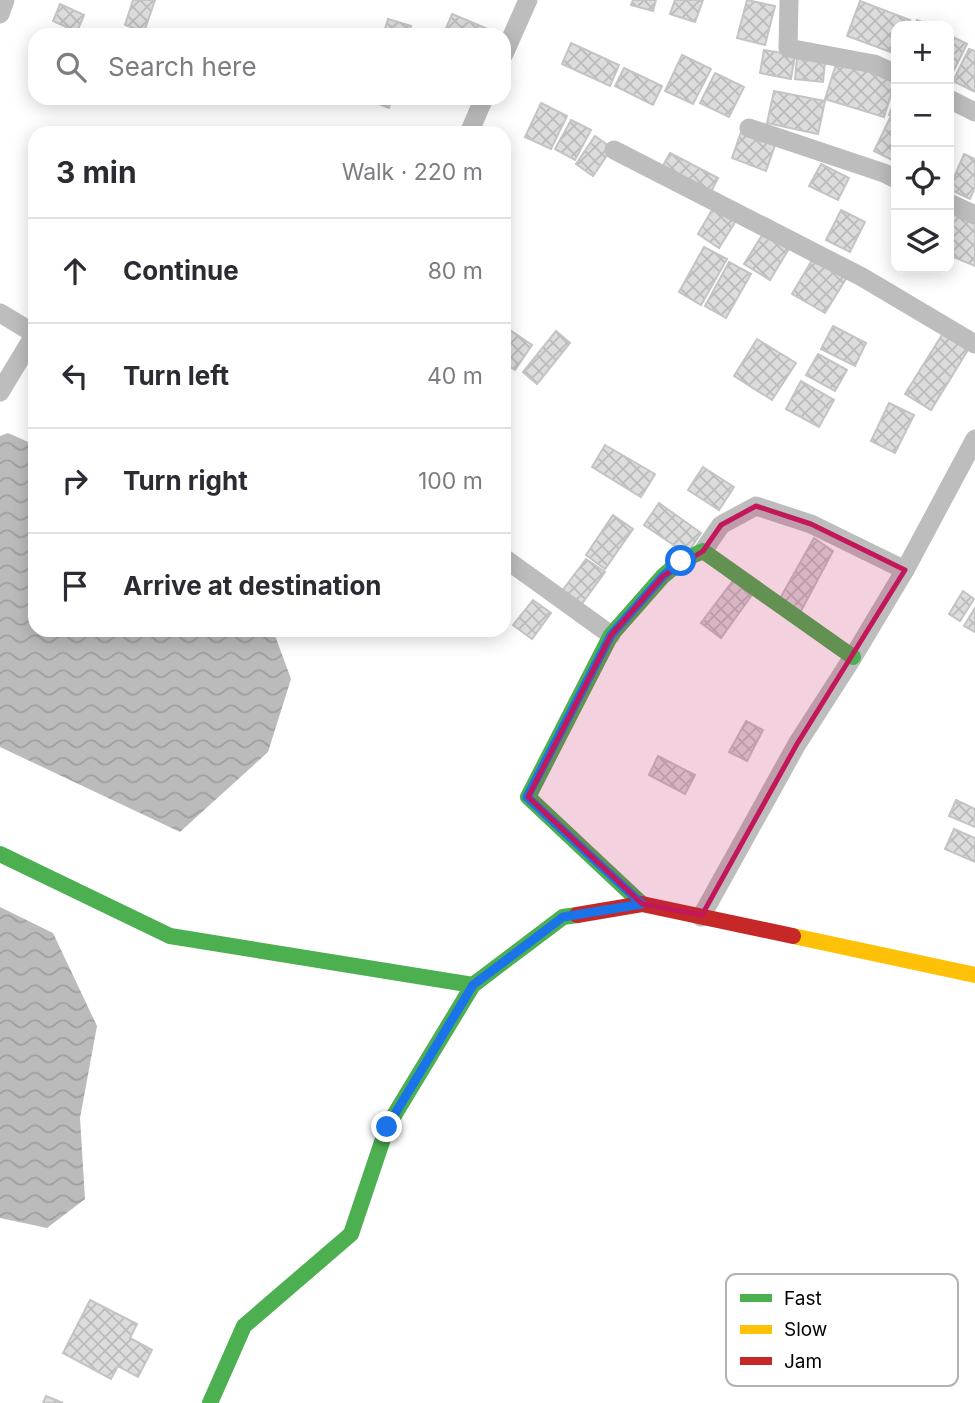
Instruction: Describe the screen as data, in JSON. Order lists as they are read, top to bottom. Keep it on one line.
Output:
{"legend":["Fast","Slow","Jam"],"page":{"map_buttons":["+","−"],"search":"Search here","heading":["3 min","Walk · 220 m"],"list":[["Continue","80 m"],["Turn left","40 m"],["Turn right","100 m"],"Arrive at destination"]}}
